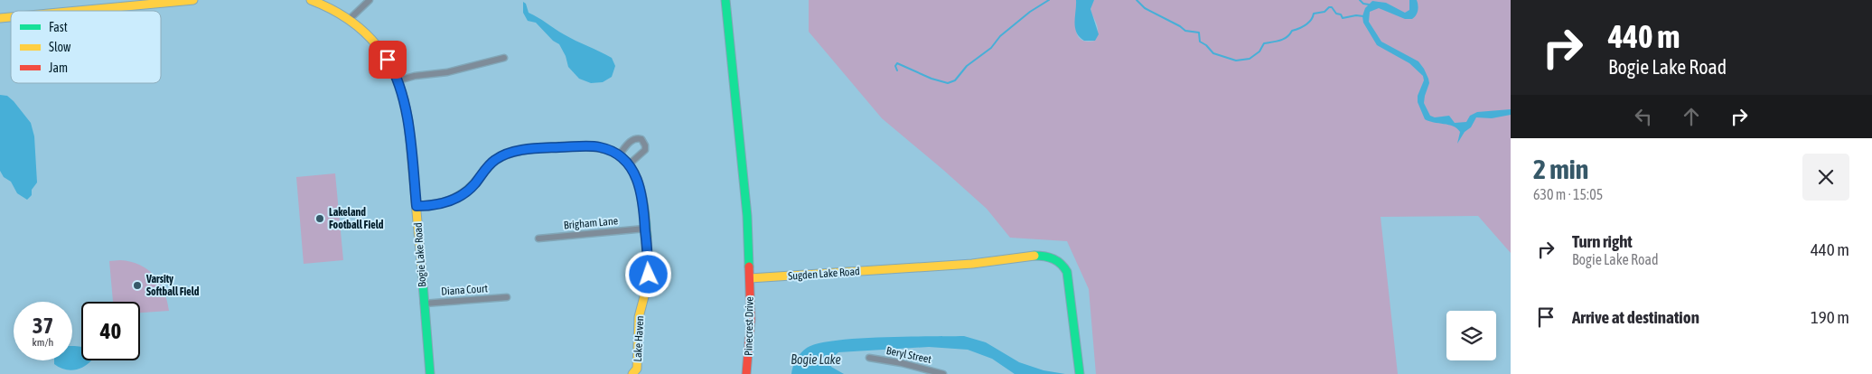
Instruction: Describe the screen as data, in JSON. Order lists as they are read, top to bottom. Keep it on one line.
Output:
{"streets":{"street":["Brigham Lane","Bogie Lake Road","Sugden Lake Road","Diana Court","Pinecrest Drive","Lake Haven","Beryl Street"]},"crossings":[["Brigham Lane","Lake Haven"],["Bogie Lake Road","Diana Court"],["Bogie Lake Road","Lake Haven"],["Sugden Lake Road","Pinecrest Drive"]],"water":["Bogie Lake"],"places":["Lakeland Football Field","Varsity Softball Field"],"legend":["Fast","Slow","Jam"],"page":{"turn":["440 m","Bogie Lake Road"],"heading":["2 min","630 m · 15:05"],"list":[{"name":"Turn right","note":"Bogie Lake Road","value":"440 m"},{"name":"Arrive at destination","value":"190 m"}],"speed":"37 km/h","limit":"40"}}
